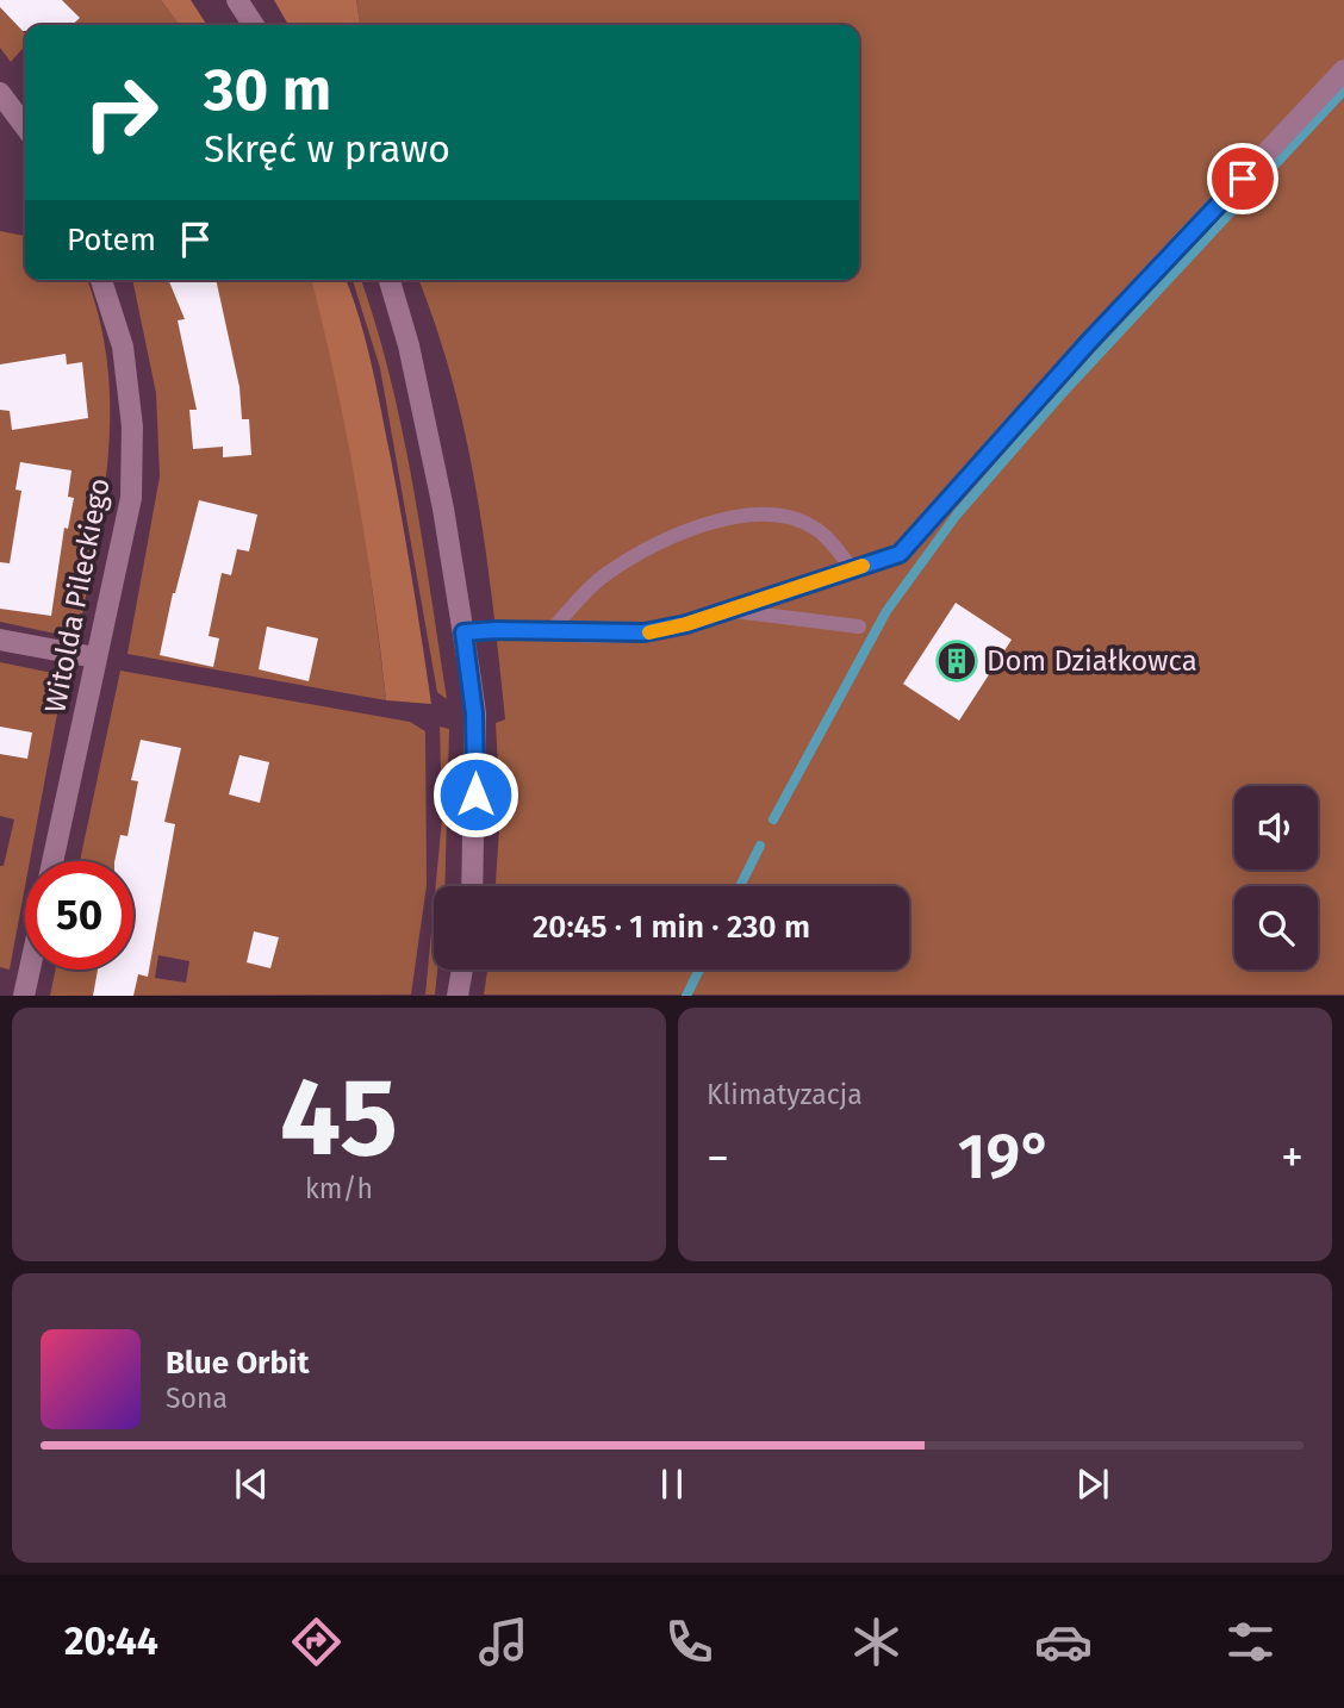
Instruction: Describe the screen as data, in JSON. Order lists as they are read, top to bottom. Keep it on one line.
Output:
{"streets":{"street":["Witolda Pileckiego"]},"places":{"building":["Dom Działkowca"]},"page":{"turn":["30 m","Skręć w prawo"],"then":"Potem","limit":"50","trip":"20:45 · 1 min · 230 m","tile":[["45","km/h"],"Klimatyzacja"],"heat":["−","19°","+"],"song":["Blue Orbit","Sona"],"tabs":"20:44"}}
